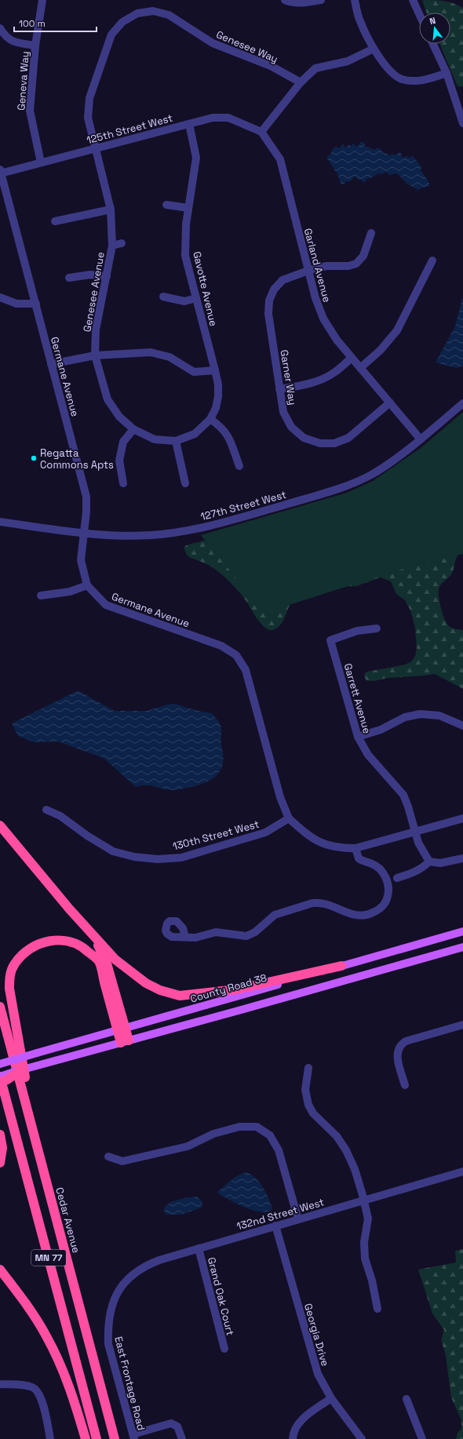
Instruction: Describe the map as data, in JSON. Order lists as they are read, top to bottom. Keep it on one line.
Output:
{"streets":{"highway":["Cedar Avenue","MN 77"],"main road":["County Road 38"],"street":["Genesee Way","Geneva Way","125th Street West","Garland Avenue","Gavotte Avenue","Genesee Avenue","Germane Avenue","Garner Way","127th Street West","Garrett Avenue","130th Street West","132nd Street West","Grand Oak Court","Georgia Drive","East Frontage Road"]},"crossings":[["Genesee Way","125th Street West"],["Genesee Way","Genesee Avenue"],["Geneva Way","125th Street West"],["125th Street West","Garland Avenue"],["125th Street West","Gavotte Avenue"],["125th Street West","Genesee Avenue"],["125th Street West","Germane Avenue"],["Garland Avenue","Garner Way"],["Garland Avenue","127th Street West"],["Germane Avenue","127th Street West"],["Germane Avenue","130th Street West"],["132nd Street West","Grand Oak Court"],["132nd Street West","Georgia Drive"],["132nd Street West","East Frontage Road"]],"places":["Regatta Commons Apts"],"scale_bar":"100 m","north":"top"}
